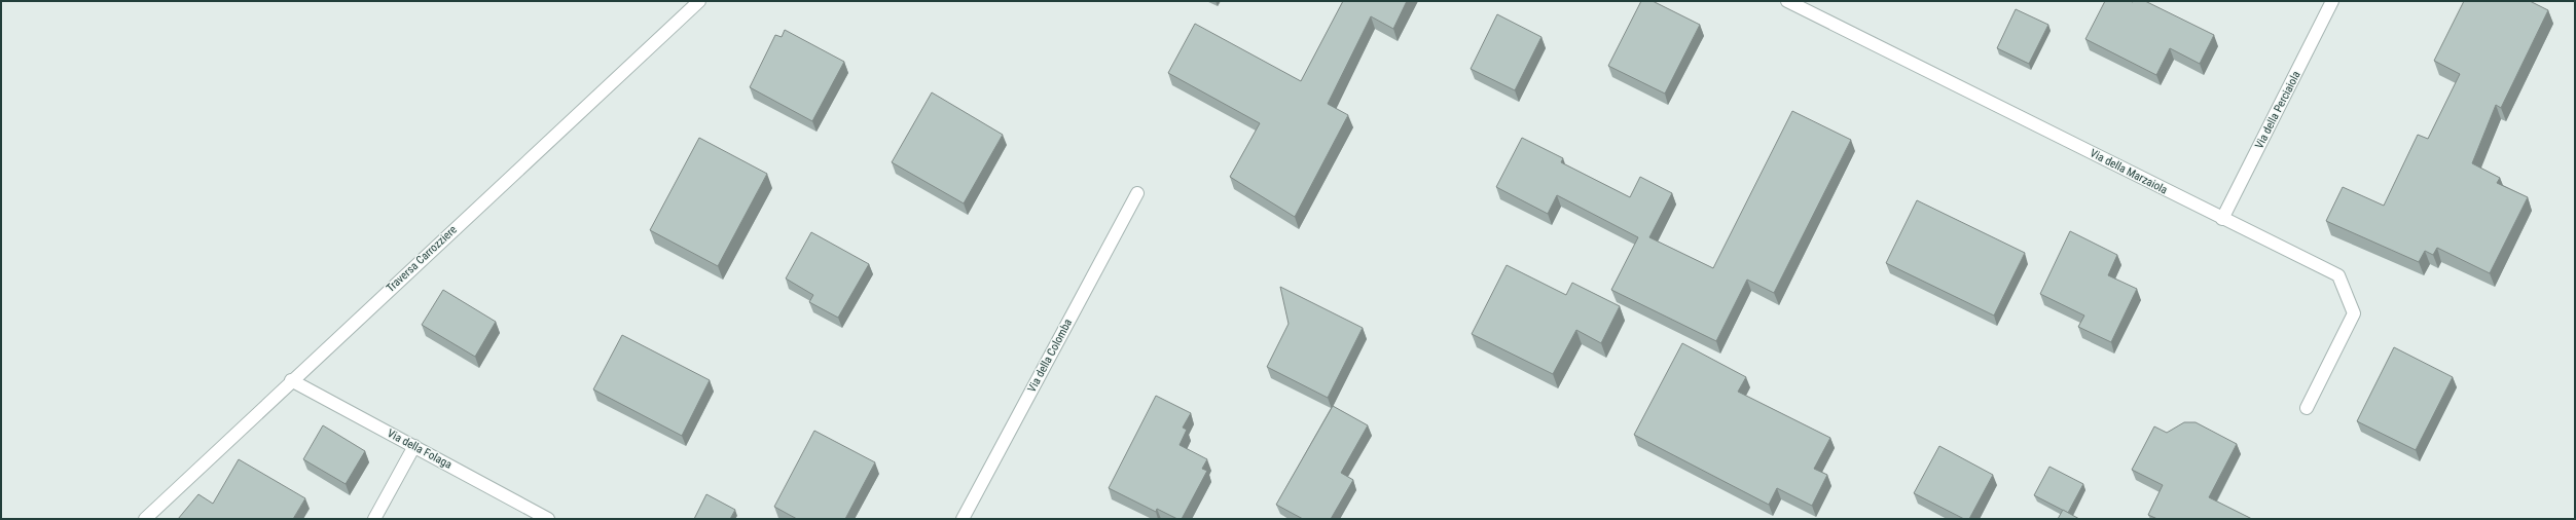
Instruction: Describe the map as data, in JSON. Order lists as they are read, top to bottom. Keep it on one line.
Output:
{"streets":{"street":["Via della Perciaiola","Via della Marzaiola","Traversa Carrozziere","Via della Colomba","Via della Folaga"]},"crossings":[["Via della Perciaiola","Via della Marzaiola"],["Traversa Carrozziere","Via della Folaga"]]}
